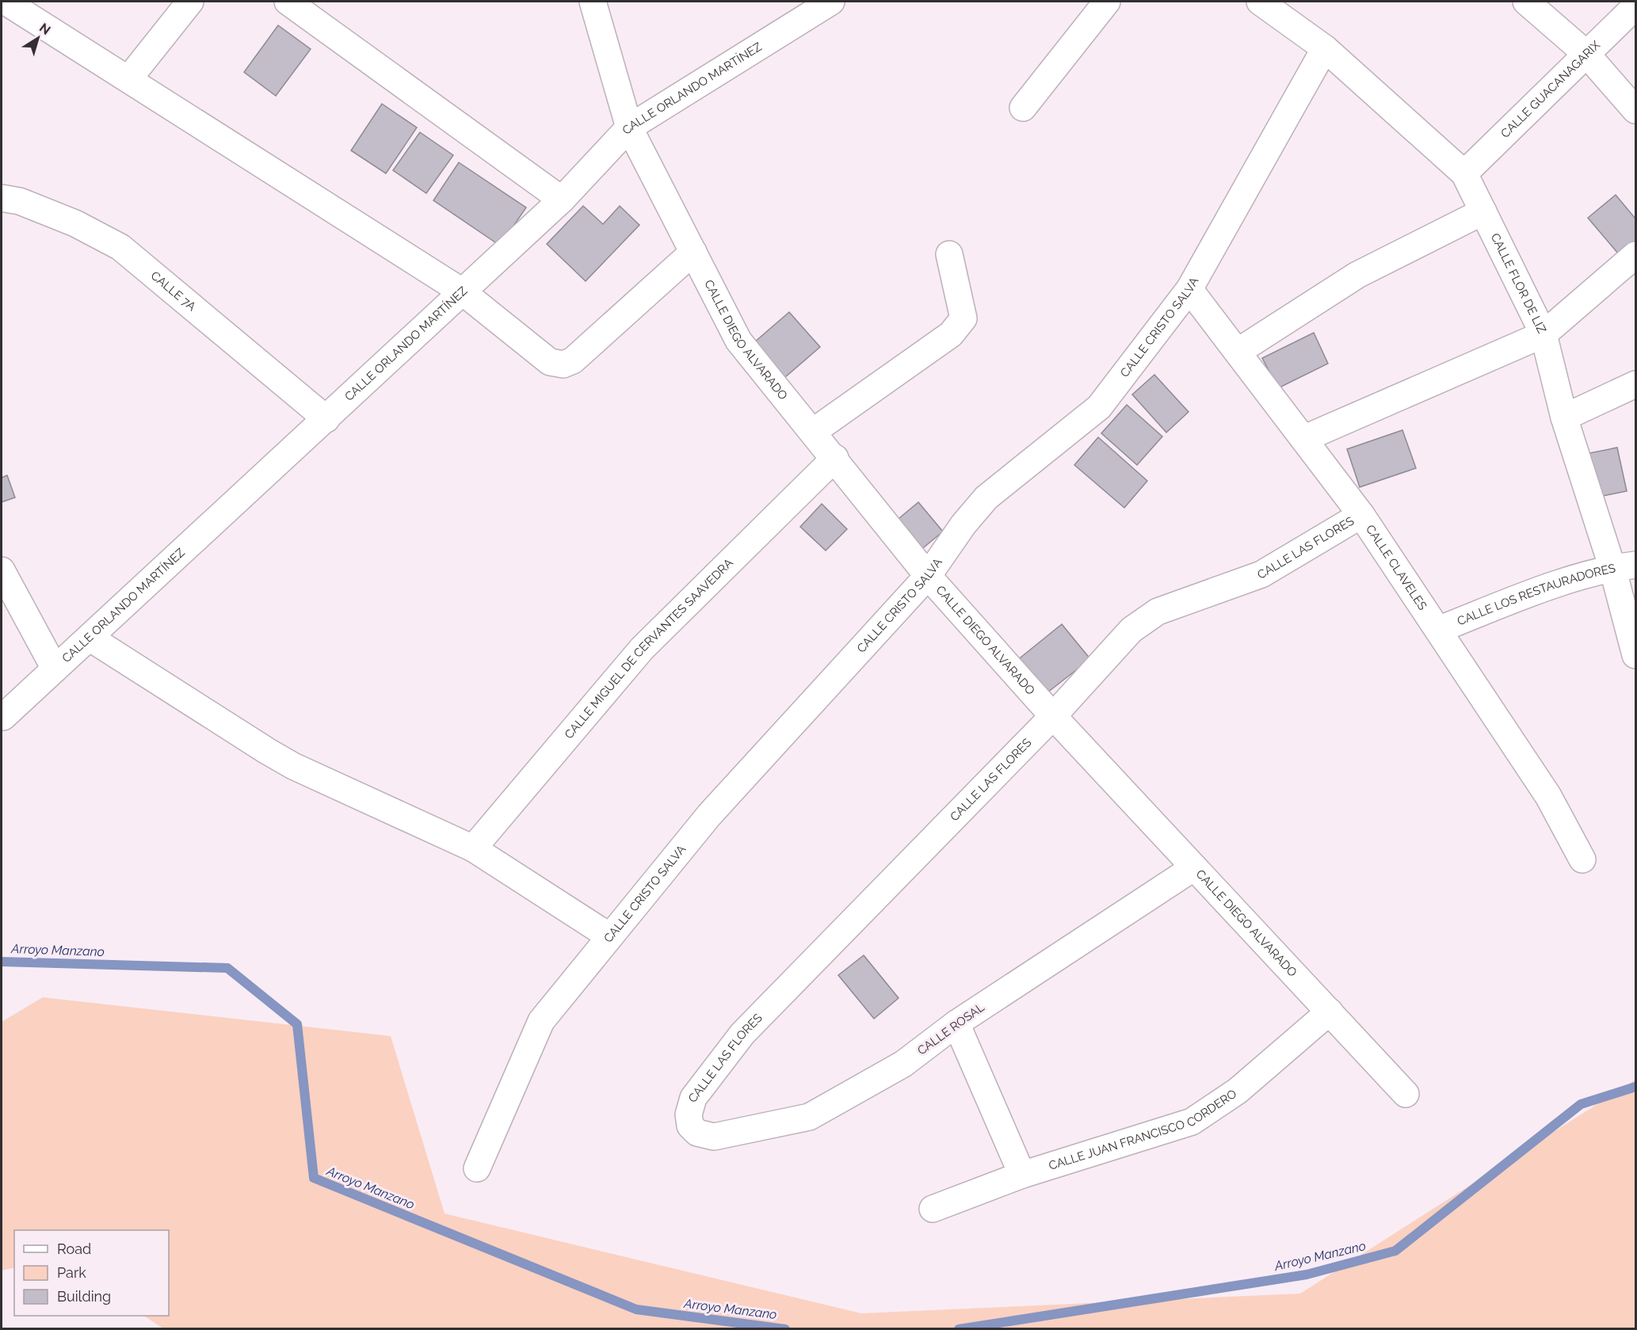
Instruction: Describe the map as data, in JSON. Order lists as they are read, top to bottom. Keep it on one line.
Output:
{"streets":{"street":["CALLE ORLANDO MARTÍNEZ","CALLE GUACANAGARIX","CALLE FLOR DE LIZ","CALLE 7A","CALLE CRISTO SALVA","CALLE DIEGO ALVARADO","CALLE LAS FLORES","CALLE CLAVELES","CALLE LOS RESTAURADORES","CALLE MIGUEL DE CERVANTES SAAVEDRA","CALLE ROSAL","CALLE JUAN FRANCISCO CORDERO"]},"crossings":[["CALLE ORLANDO MARTÍNEZ","CALLE 7A"],["CALLE ORLANDO MARTÍNEZ","CALLE DIEGO ALVARADO"],["CALLE GUACANAGARIX","CALLE FLOR DE LIZ"],["CALLE FLOR DE LIZ","CALLE CRISTO SALVA"],["CALLE FLOR DE LIZ","CALLE LOS RESTAURADORES"],["CALLE CRISTO SALVA","CALLE DIEGO ALVARADO"],["CALLE CRISTO SALVA","CALLE CLAVELES"],["CALLE DIEGO ALVARADO","CALLE LAS FLORES"],["CALLE DIEGO ALVARADO","CALLE MIGUEL DE CERVANTES SAAVEDRA"],["CALLE DIEGO ALVARADO","CALLE ROSAL"],["CALLE DIEGO ALVARADO","CALLE JUAN FRANCISCO CORDERO"],["CALLE LAS FLORES","CALLE CLAVELES"],["CALLE LAS FLORES","CALLE ROSAL"],["CALLE CLAVELES","CALLE LOS RESTAURADORES"]],"water":["Arroyo Manzano"],"legend":["Road","Park","Building"],"north":"top right"}
